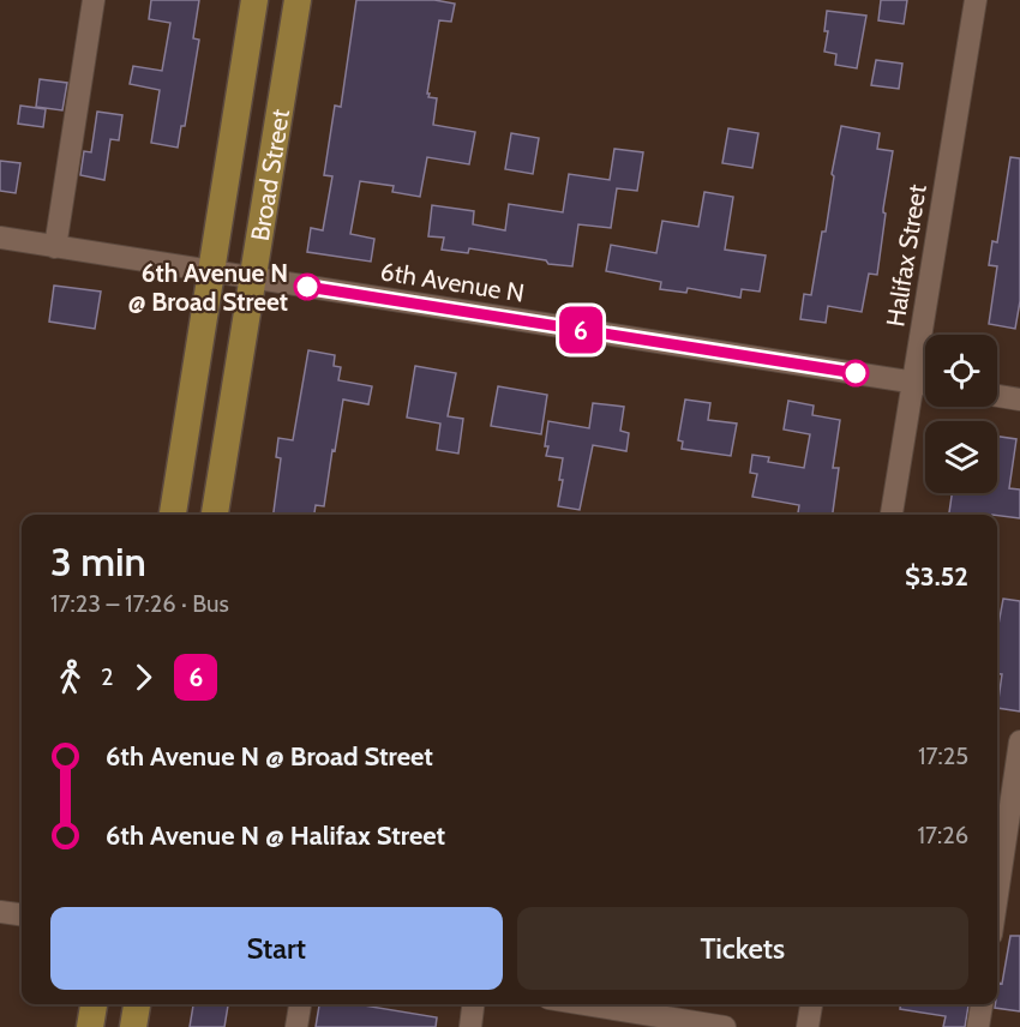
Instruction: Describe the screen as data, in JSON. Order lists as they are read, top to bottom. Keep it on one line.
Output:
{"streets":{"main road":["Broad Street"],"street":["Halifax Street","6th Avenue N"]},"crossings":[["Broad Street","6th Avenue N"],["Halifax Street","6th Avenue N"]],"places":["6th Avenue N @ Broad Street"],"lines":["bus line 6"],"page":{"on_map":"6","heading":["3 min","17:23 – 17:26 · Bus","$3.52"],"legs":["2","6"],"list":[{"name":"6th Avenue N @ Broad Street","value":"17:25"},{"name":"6th Avenue N @ Halifax Street","value":"17:26"}],"buttons":["Start","Tickets"]}}
